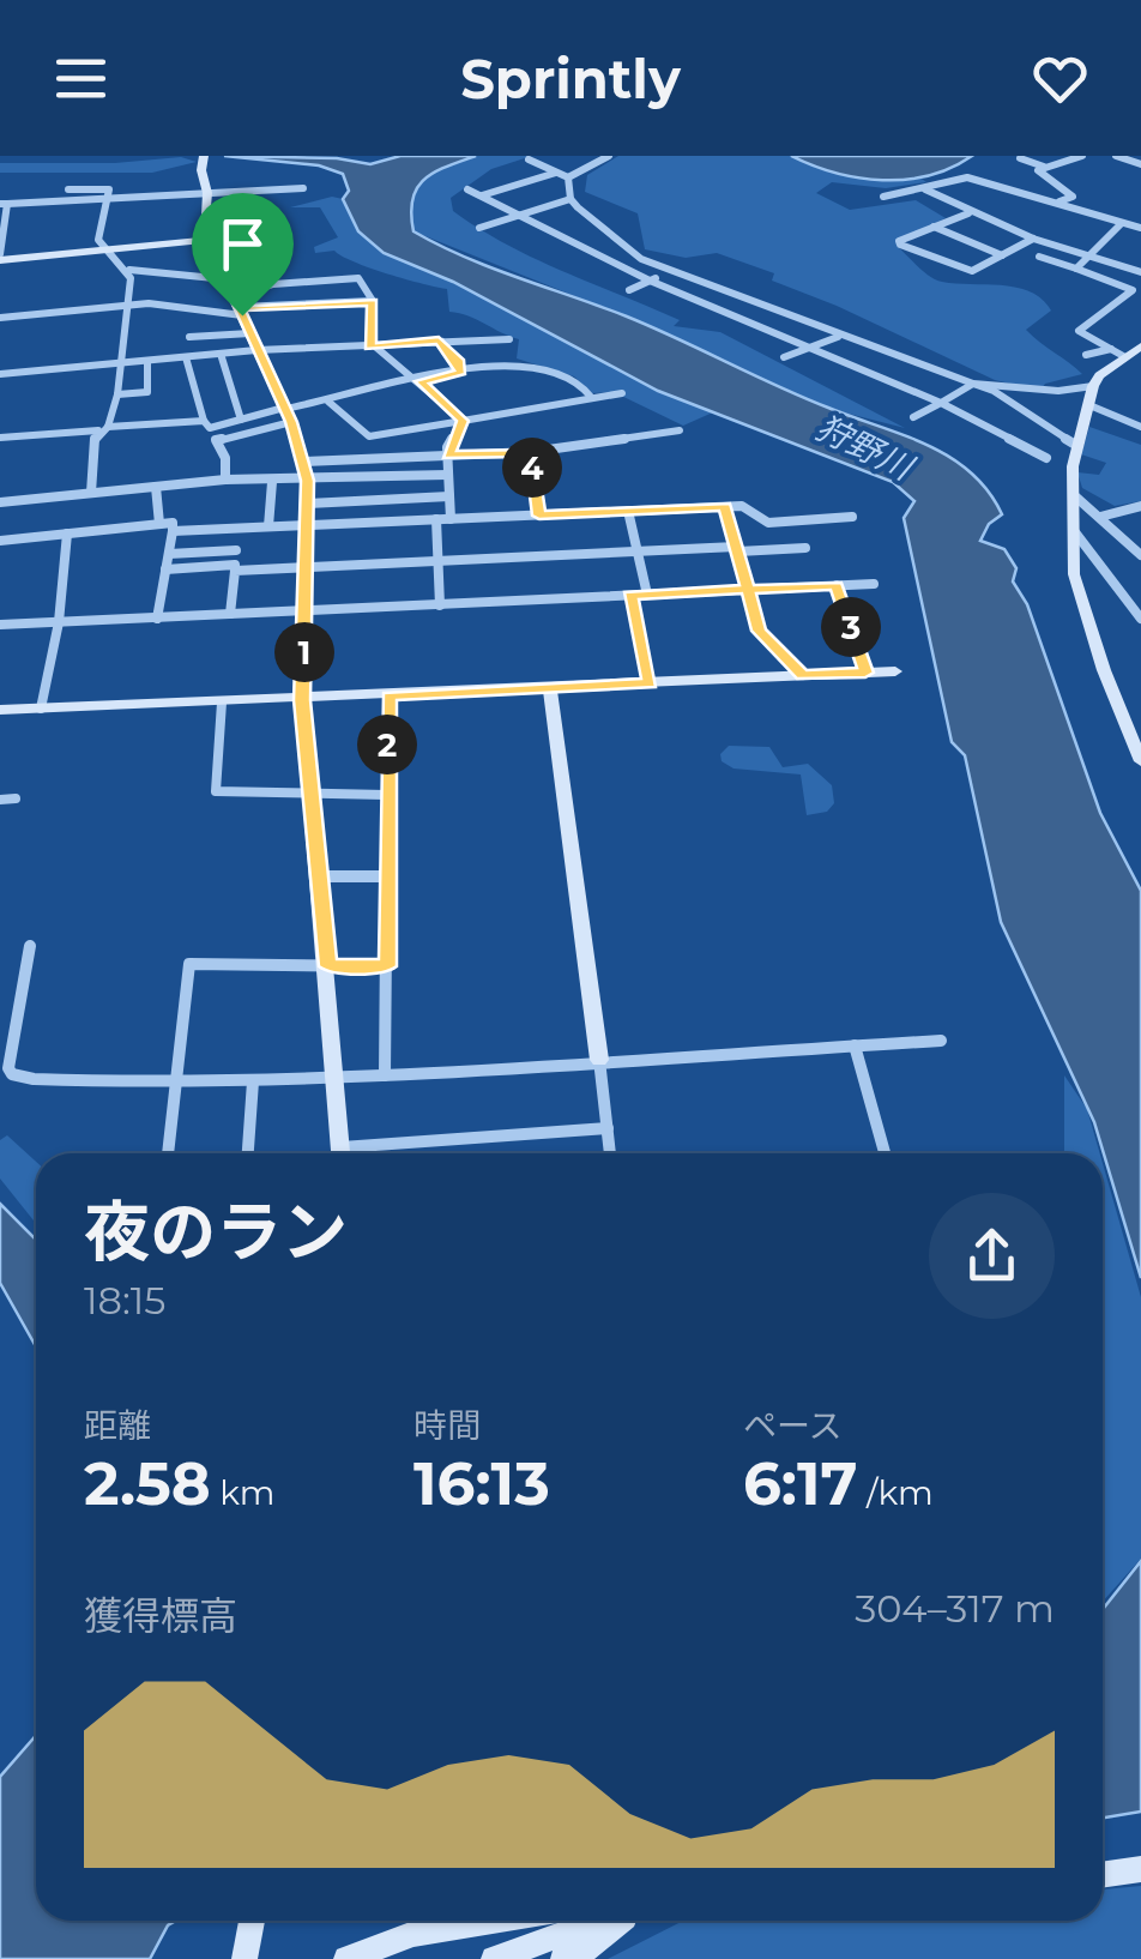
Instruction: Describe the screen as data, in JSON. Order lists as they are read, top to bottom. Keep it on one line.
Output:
{"water":["狩野川"],"page":{"header":"Sprintly","pins":["4","3","1","2"],"heading":["夜のラン","18:15"],"stats":[["距離","2.58 km"],["時間","16:13"],["ペース","6:17 /km"]],"chart":["獲得標高","304–317 m"]}}
